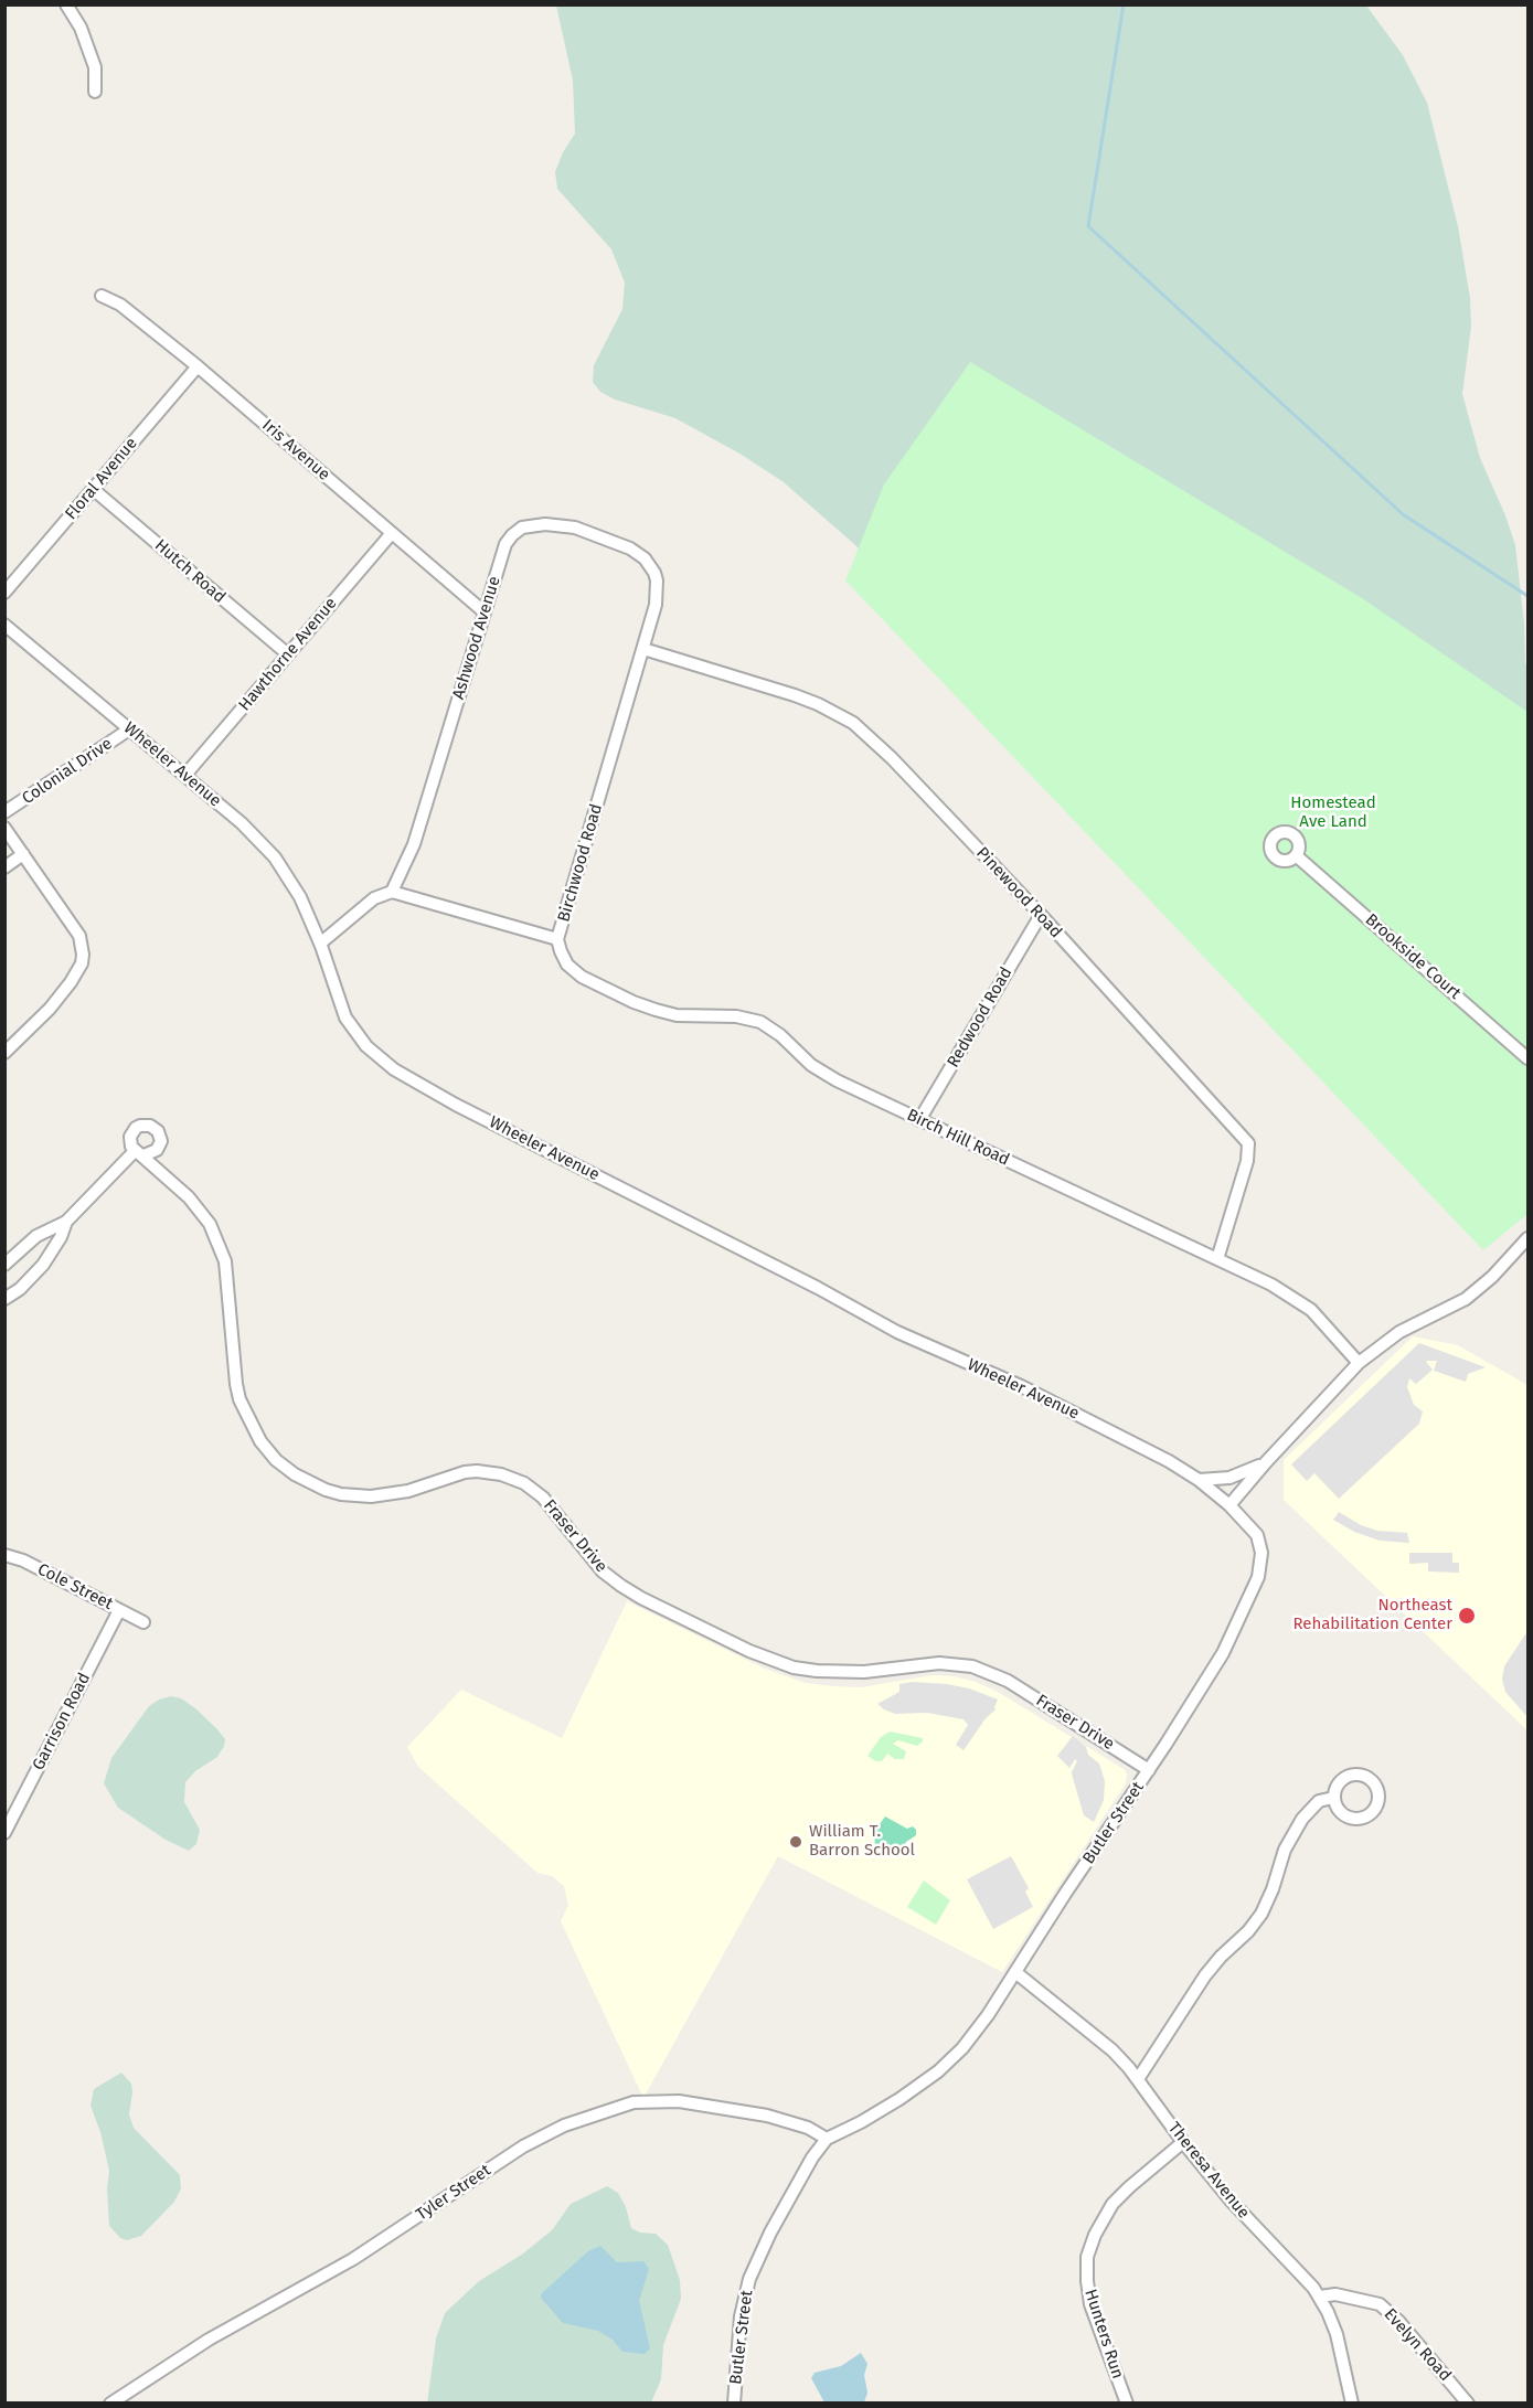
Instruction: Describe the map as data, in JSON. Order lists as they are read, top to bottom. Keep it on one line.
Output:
{"streets":{"street":["Iris Avenue","Floral Avenue","Hutch Road","Ashwood Avenue","Hawthorne Avenue","Wheeler Avenue","Colonial Drive","Birchwood Road","Pinewood Road","Brookside Court","Redwood Road","Birch Hill Road","Fraser Drive","Cole Street","Garrison Road","Butler Street","Theresa Avenue","Tyler Street","Hunters Run","Evelyn Road"]},"crossings":[["Iris Avenue","Floral Avenue"],["Iris Avenue","Ashwood Avenue"],["Iris Avenue","Hawthorne Avenue"],["Floral Avenue","Hutch Road"],["Hutch Road","Hawthorne Avenue"],["Ashwood Avenue","Birchwood Road"],["Hawthorne Avenue","Wheeler Avenue"],["Wheeler Avenue","Colonial Drive"],["Wheeler Avenue","Butler Street"],["Birchwood Road","Pinewood Road"],["Birchwood Road","Birch Hill Road"],["Pinewood Road","Redwood Road"],["Pinewood Road","Birch Hill Road"],["Redwood Road","Birch Hill Road"],["Fraser Drive","Butler Street"],["Cole Street","Garrison Road"],["Butler Street","Theresa Avenue"],["Butler Street","Tyler Street"],["Theresa Avenue","Hunters Run"],["Theresa Avenue","Evelyn Road"]],"parks":["Homestead Ave Land"],"places":["Northeast Rehabilitation Center","William T. Barron School"]}
